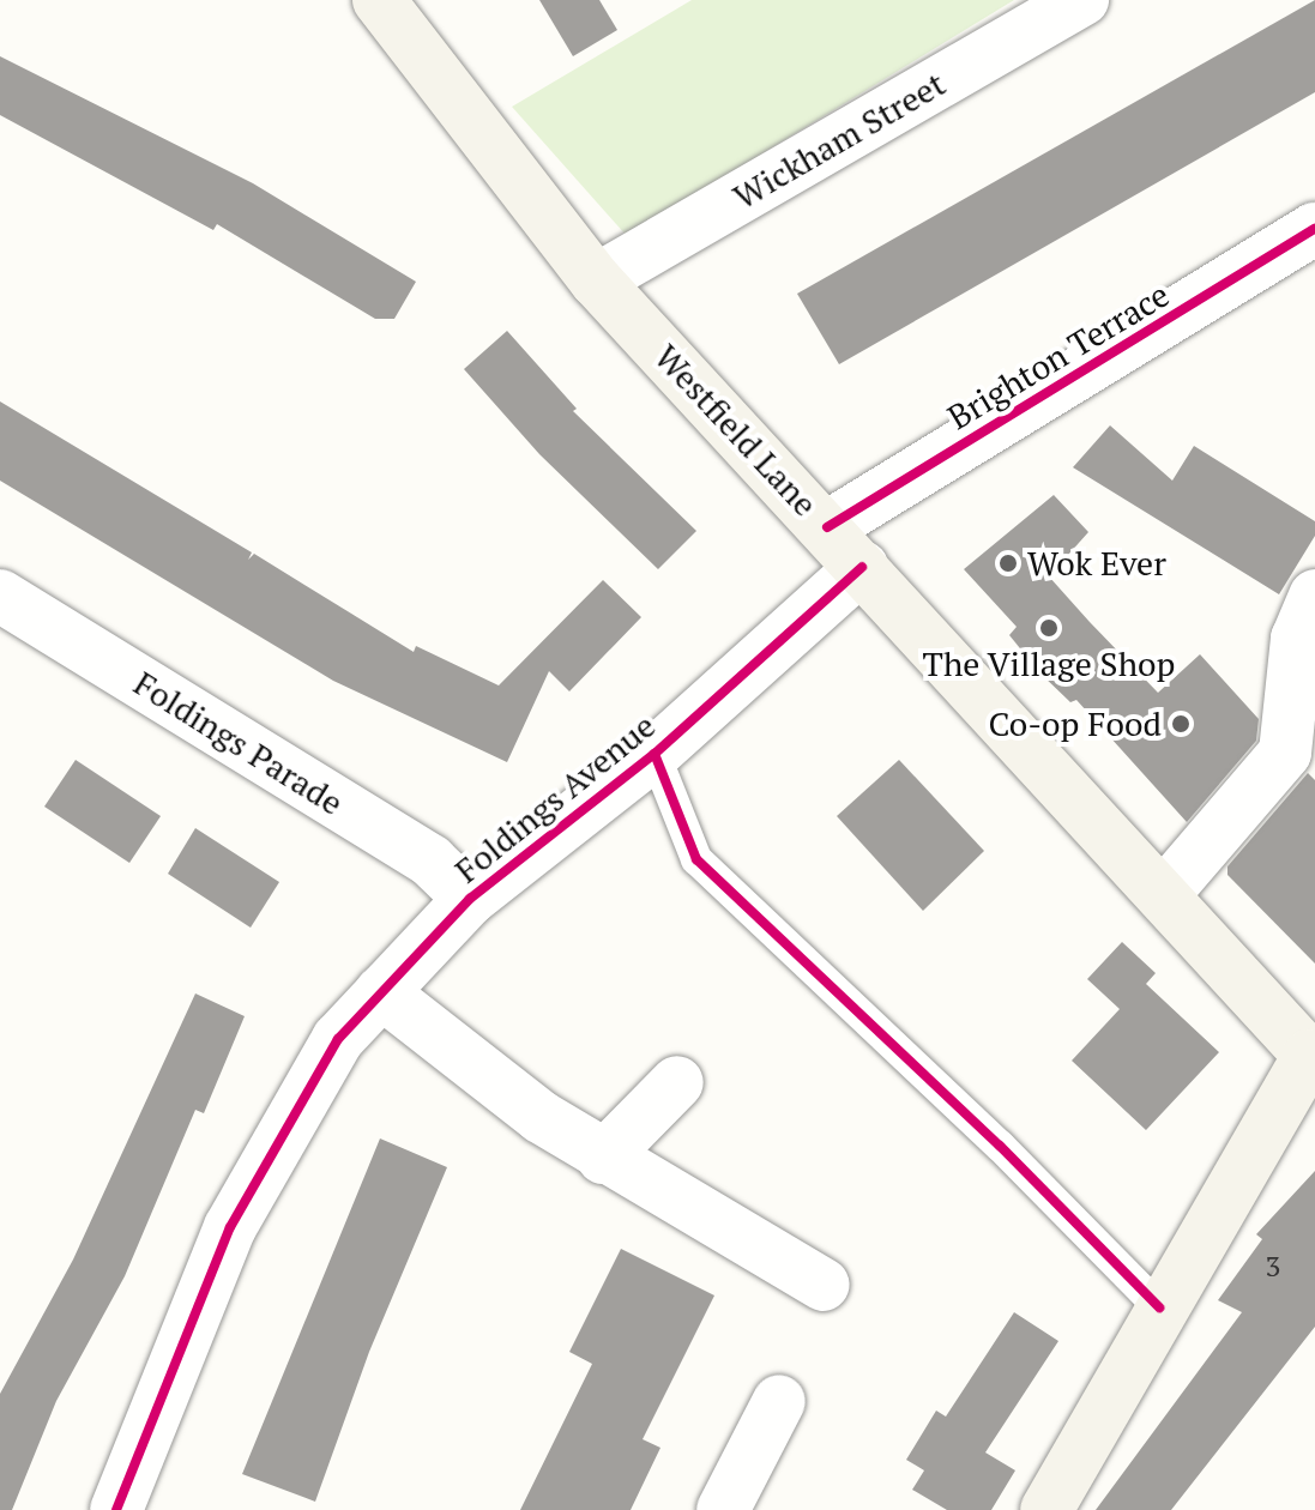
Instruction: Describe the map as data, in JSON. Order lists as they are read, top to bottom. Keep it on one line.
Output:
{"streets":{"main road":["Westfield Lane"],"street":["Wickham Street","Brighton Terrace","Foldings Parade","Foldings Avenue"]},"crossings":[["Wickham Street","Westfield Lane"],["Brighton Terrace","Westfield Lane"],["Westfield Lane","Foldings Avenue"],["Foldings Parade","Foldings Avenue"]],"places":["Wok Ever","The Village Shop","Co-op Food"],"house_numbers":["3"]}
